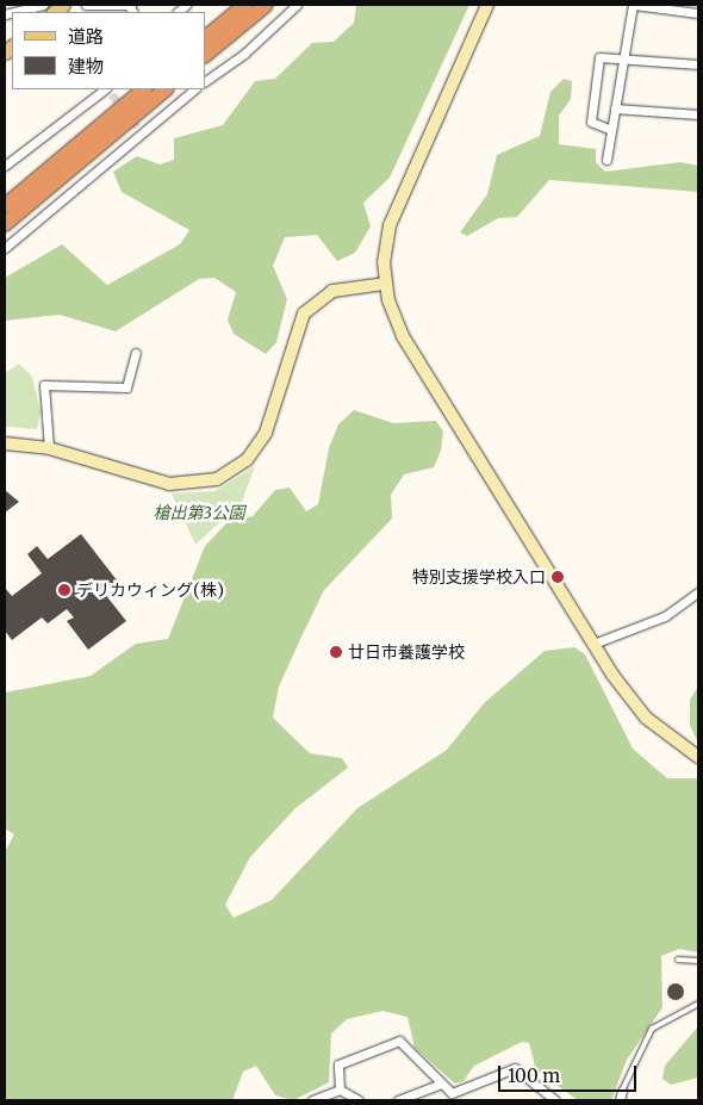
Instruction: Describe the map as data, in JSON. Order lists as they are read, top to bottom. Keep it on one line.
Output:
{"parks":["槍出第3公園"],"places":["特別支援学校入口","デリカウィング(株)","廿日市養護学校"],"legend":["道路","建物"],"scale_bar":"100 m"}
